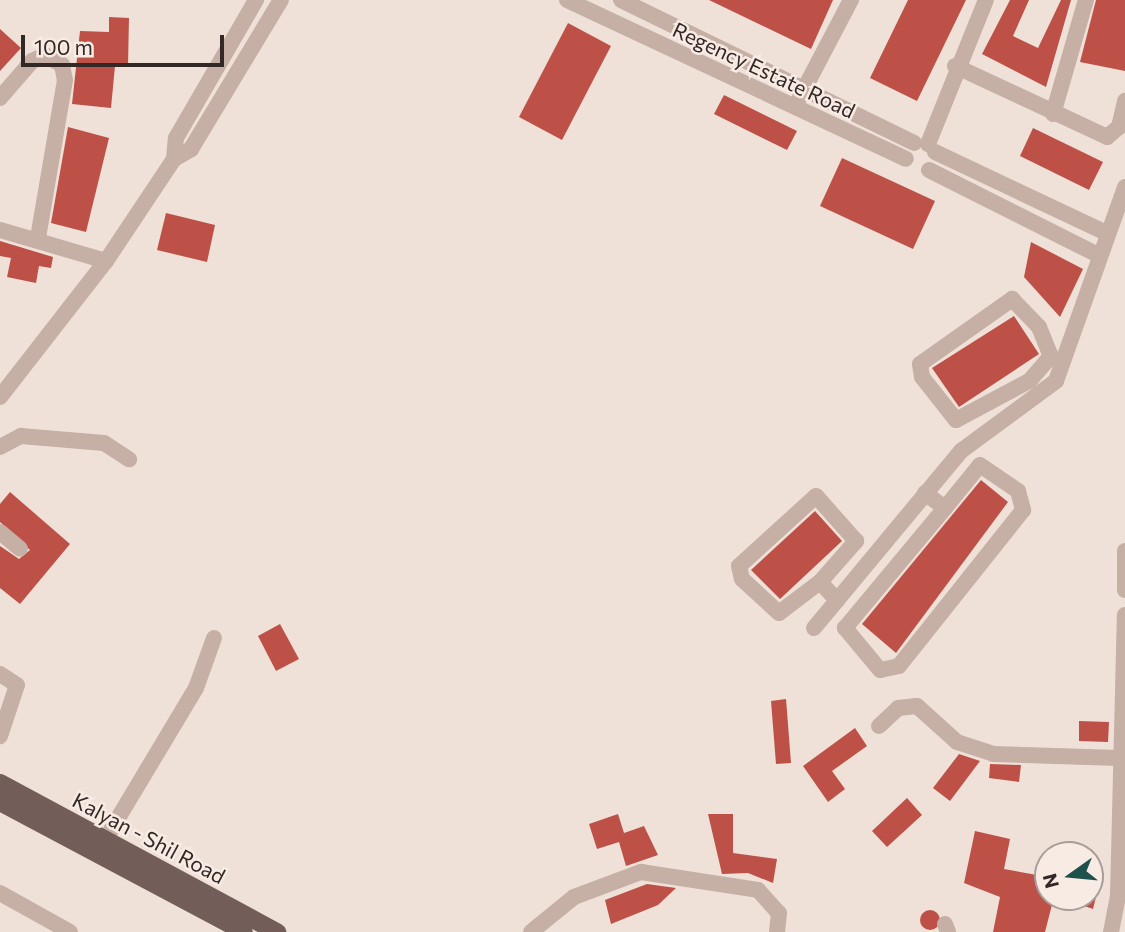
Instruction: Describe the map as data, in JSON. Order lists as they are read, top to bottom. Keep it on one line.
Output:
{"streets":{"main road":["Kalyan - Shil Road"],"street":["Regency Estate Road"]},"scale_bar":"100 m","north":"left"}
